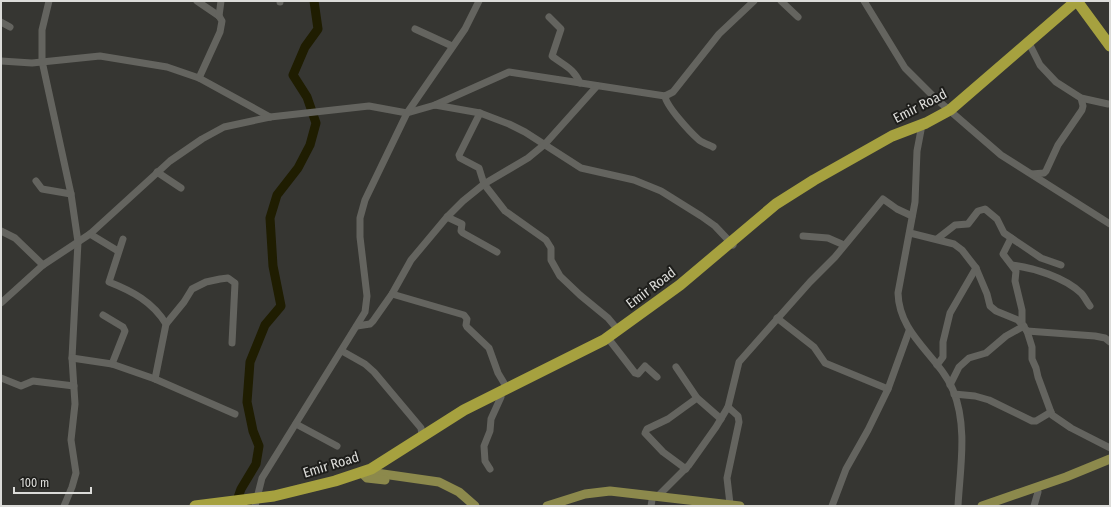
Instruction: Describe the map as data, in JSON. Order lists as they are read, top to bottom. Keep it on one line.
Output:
{"streets":{"highway":["Emir Road"]},"scale_bar":"100 m"}
